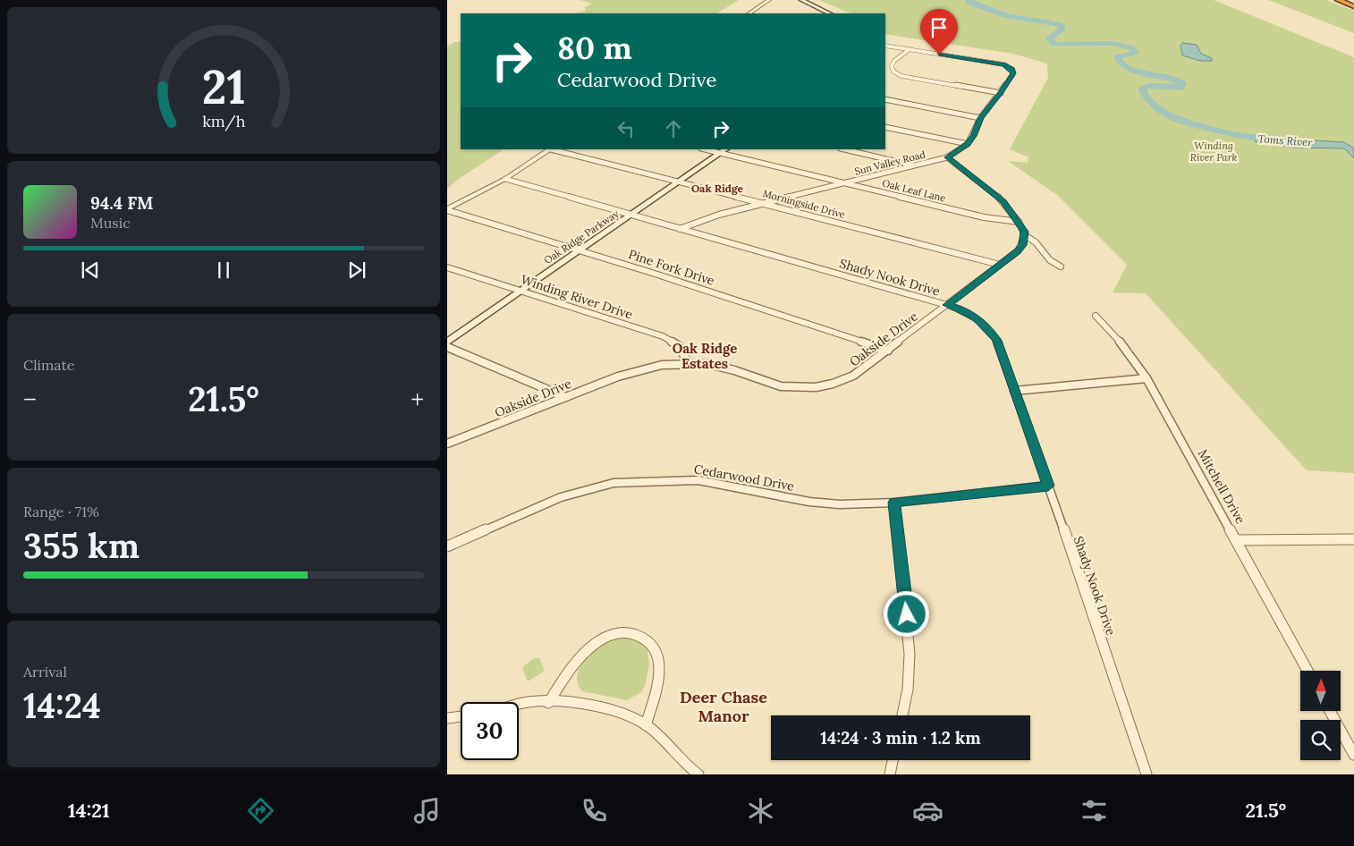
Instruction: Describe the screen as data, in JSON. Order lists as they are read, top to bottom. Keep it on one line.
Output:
{"streets":{"main road":["Oak Ridge Parkway"],"street":["Sun Valley Road","Oak Leaf Lane","Morningside Drive","Pine Fork Drive","Shady Nook Drive","Winding River Drive","Oakside Drive","Cedarwood Drive","Mitchell Drive"]},"crossings":[["Sun Valley Road","Oak Leaf Lane"],["Sun Valley Road","Morningside Drive"],["Sun Valley Road","Shady Nook Drive"],["Oak Leaf Lane","Oak Ridge Parkway"],["Morningside Drive","Oak Ridge Parkway"],["Morningside Drive","Oakside Drive"],["Oak Ridge Parkway","Pine Fork Drive"],["Oak Ridge Parkway","Shady Nook Drive"],["Oak Ridge Parkway","Winding River Drive"],["Pine Fork Drive","Oakside Drive"],["Shady Nook Drive","Oakside Drive"],["Shady Nook Drive","Cedarwood Drive"],["Winding River Drive","Oakside Drive"]],"districts":["Oak Ridge","Oak Ridge Estates","Deer Chase Manor"],"water":["Toms River"],"parks":["Winding River Park"],"north":"top","page":{"turn":["80 m","Cedarwood Drive"],"song":["94.4 FM","Music"],"tile":["Climate",["Range · 71%","355 km"],["Arrival","14:24"]],"heat":["−","21.5°","+"],"limit":"30","trip":"14:24 · 3 min · 1.2 km","tabs":["14:21","21.5°"],"gauge":["21","km/h"]}}
